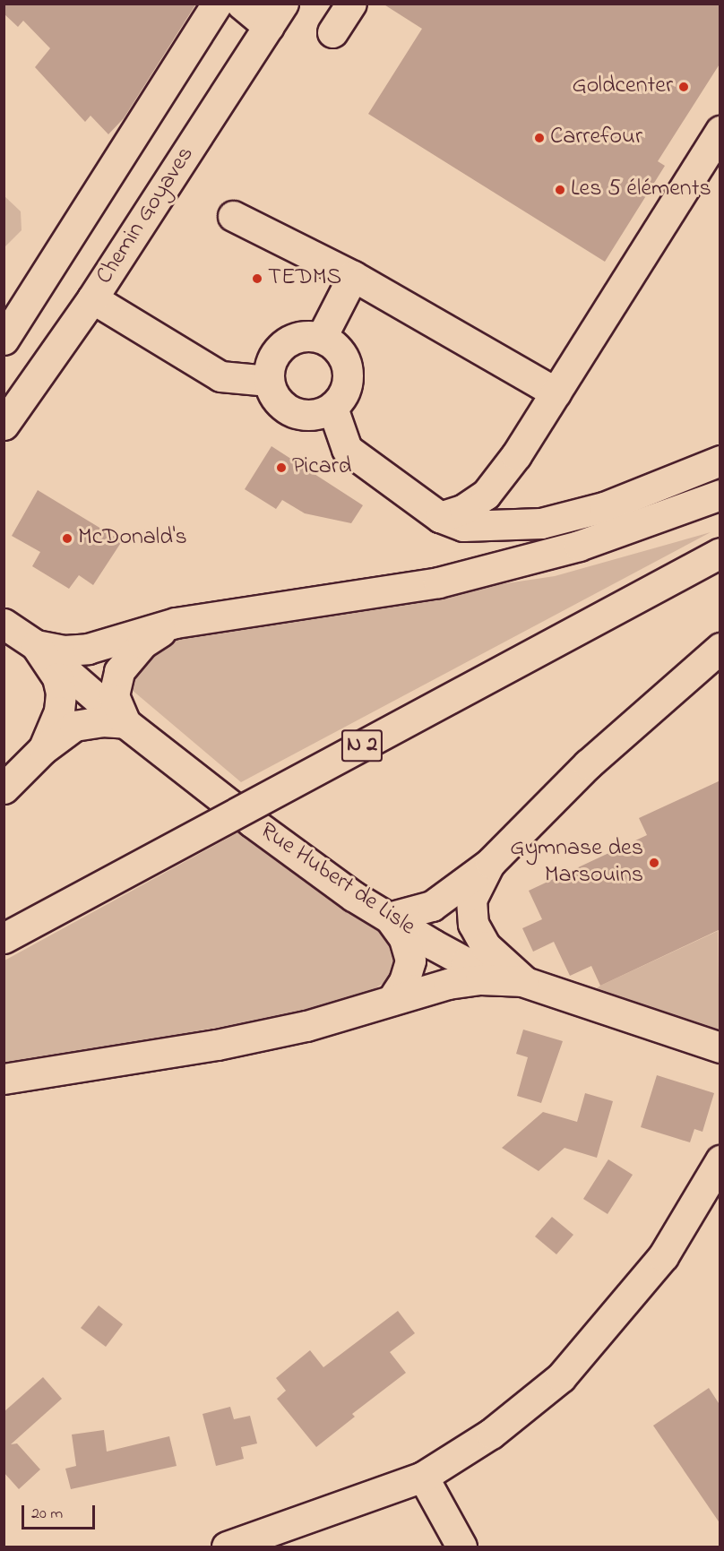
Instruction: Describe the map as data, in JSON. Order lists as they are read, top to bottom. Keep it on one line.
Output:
{"streets":{"main road":["Chemin Goyaves","N 2","Rue Hubert de Lisle"]},"places":["Goldcenter","Carrefour","Les 5 éléments","TEDMS","Picard","McDonald's","Gymnase des Marsouins"],"scale_bar":"20 m"}
